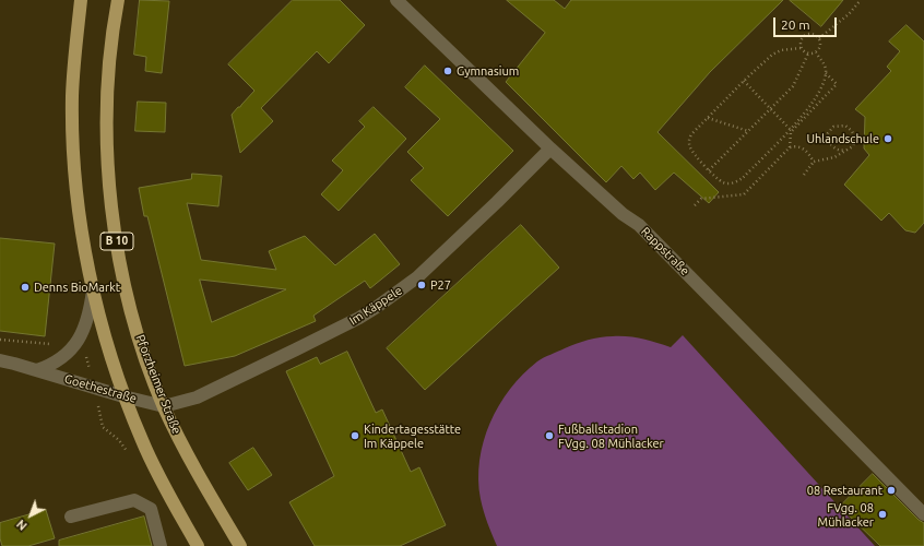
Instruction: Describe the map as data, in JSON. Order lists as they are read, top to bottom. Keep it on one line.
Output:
{"streets":{"main road":["B 10","Pforzheimer Straße"],"street":["Rappstraße","Im Käppele","Goethestraße"]},"crossings":[["B 10","Goethestraße"],["Rappstraße","Im Käppele"],["Im Käppele","Pforzheimer Straße"],["Im Käppele","Goethestraße"],["Pforzheimer Straße","Goethestraße"]],"places":["Gymnasium","Uhlandschule","P27","Denns BioMarkt","Kindertagesstätte Im Käppele","Fußballstadion FVgg. 08 Mühlacker","08 Restaurant","FVgg. 08 Mühlacker"],"scale_bar":"20 m","north":"bottom left"}
